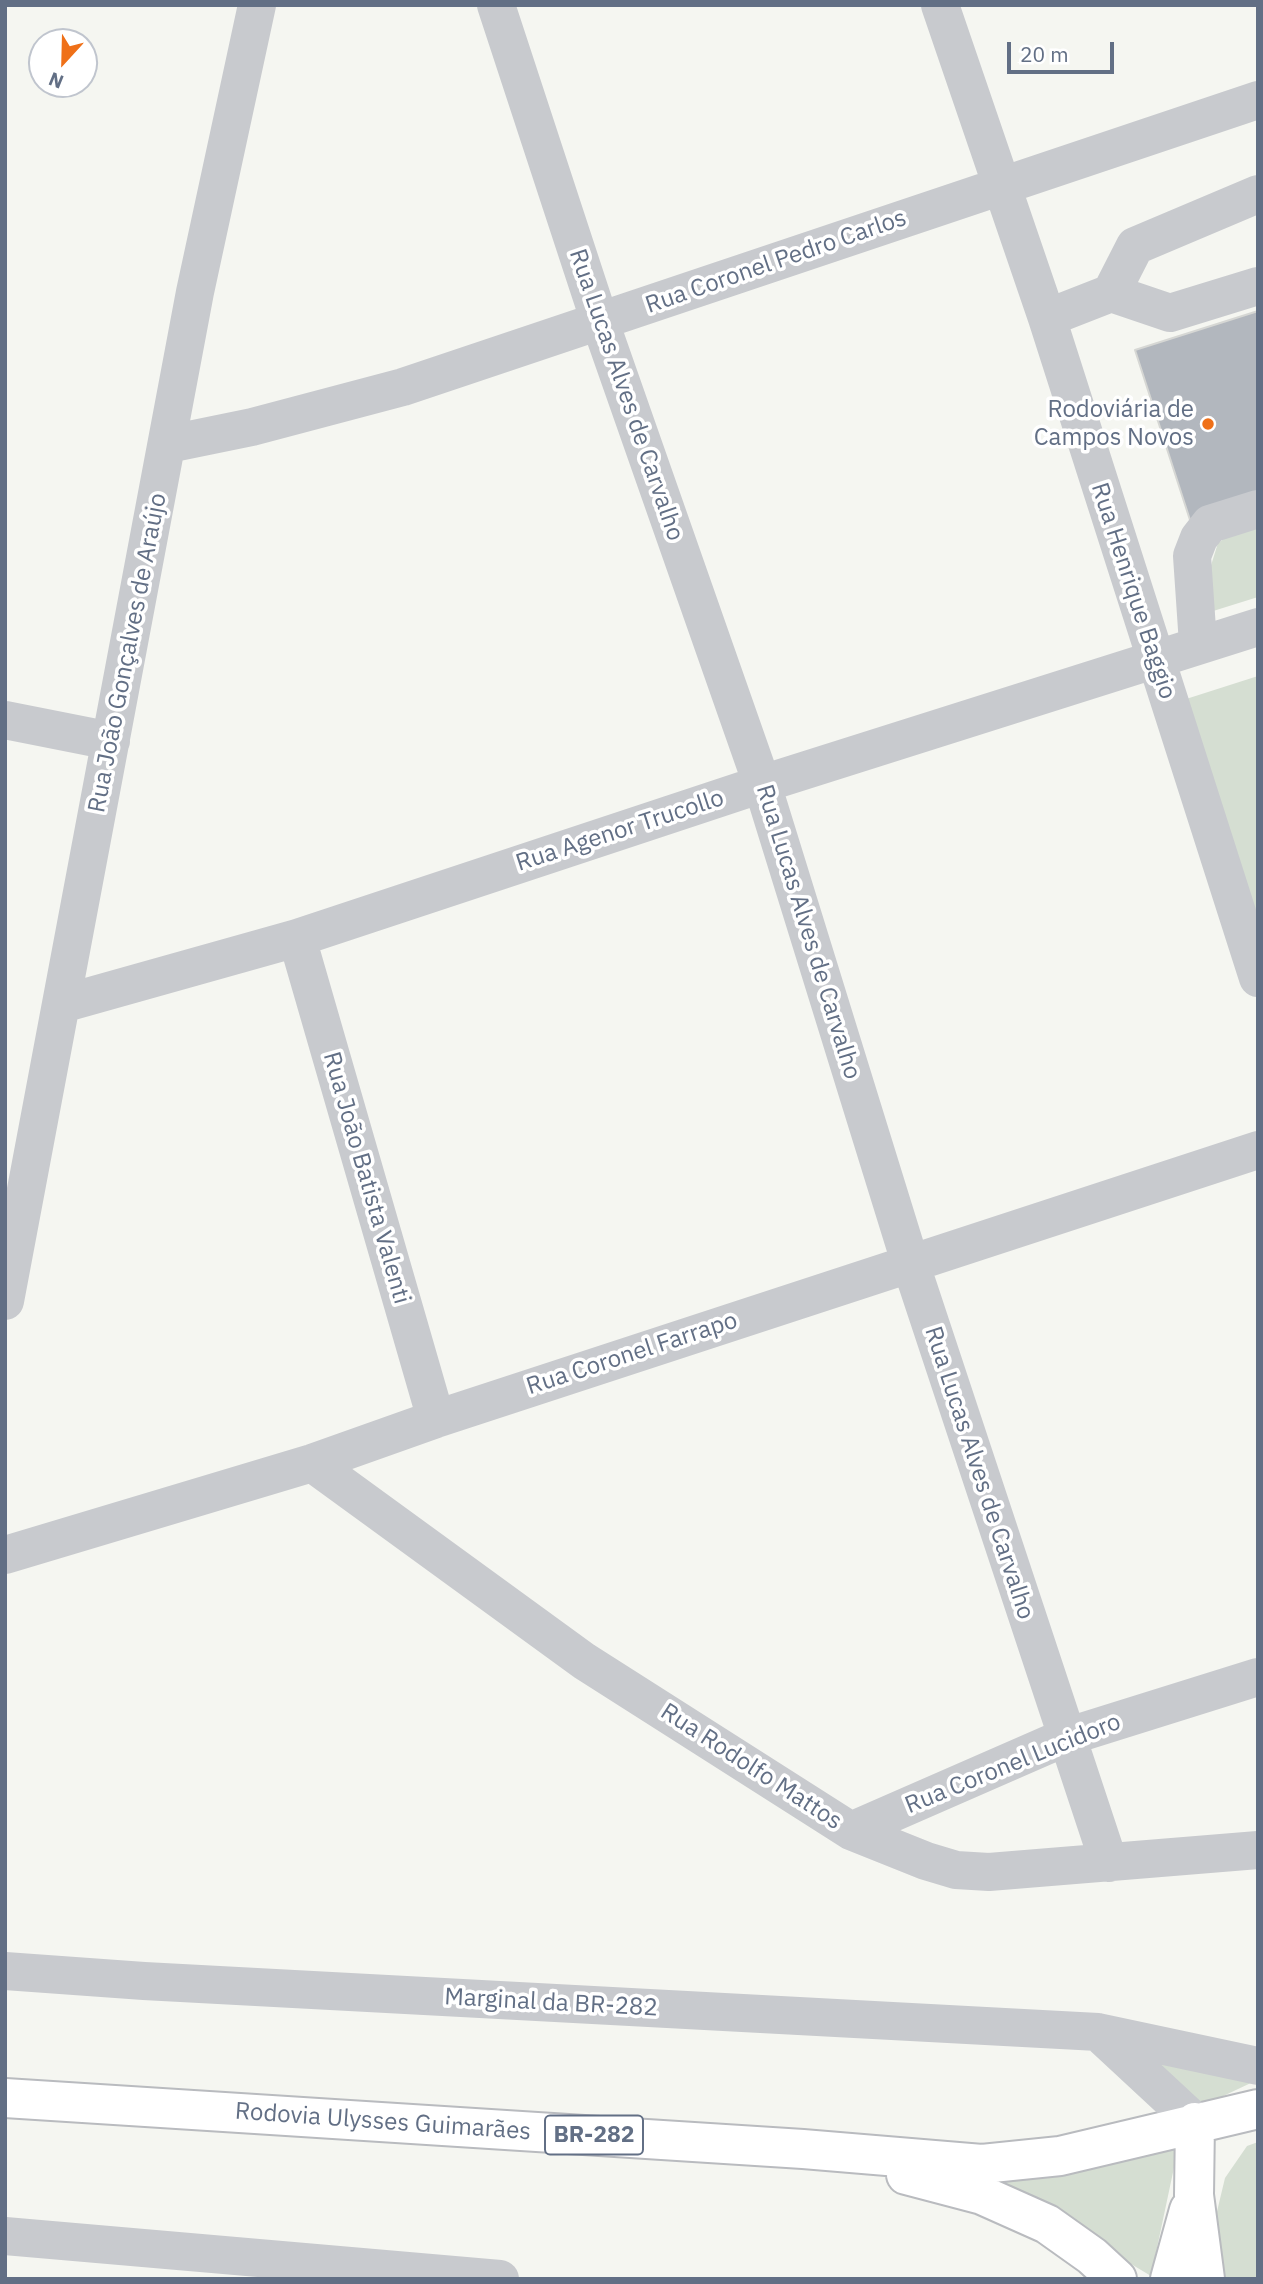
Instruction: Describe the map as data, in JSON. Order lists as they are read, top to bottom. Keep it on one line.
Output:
{"streets":{"highway":["Rodovia Ulysses Guimarães","BR-282"],"street":["Rua Coronel Pedro Carlos","Rua Lucas Alves de Carvalho","Rua Henrique Baggio","Rua João Gonçalves de Araújo","Rua Agenor Trucollo","Rua João Batista Valenti","Rua Coronel Farrapo","Rua Coronel Lucidoro","Rua Rodolfo Mattos","Marginal da BR-282"]},"crossings":[["Rua Coronel Pedro Carlos","Rua Lucas Alves de Carvalho"],["Rua Coronel Pedro Carlos","Rua Henrique Baggio"],["Rua Coronel Pedro Carlos","Rua João Gonçalves de Araújo"],["Rua Lucas Alves de Carvalho","Rua Agenor Trucollo"],["Rua Lucas Alves de Carvalho","Rua Coronel Farrapo"],["Rua Lucas Alves de Carvalho","Rua Coronel Lucidoro"],["Rua Lucas Alves de Carvalho","Rua Rodolfo Mattos"],["Rua Henrique Baggio","Rua Agenor Trucollo"],["Rua João Gonçalves de Araújo","Rua Agenor Trucollo"],["Rua Agenor Trucollo","Rua João Batista Valenti"],["Rua João Batista Valenti","Rua Coronel Farrapo"],["Rua Coronel Farrapo","Rua Rodolfo Mattos"],["Rua Coronel Lucidoro","Rua Rodolfo Mattos"]],"places":["Rodoviária de Campos Novos"],"scale_bar":"20 m","north":"bottom"}
